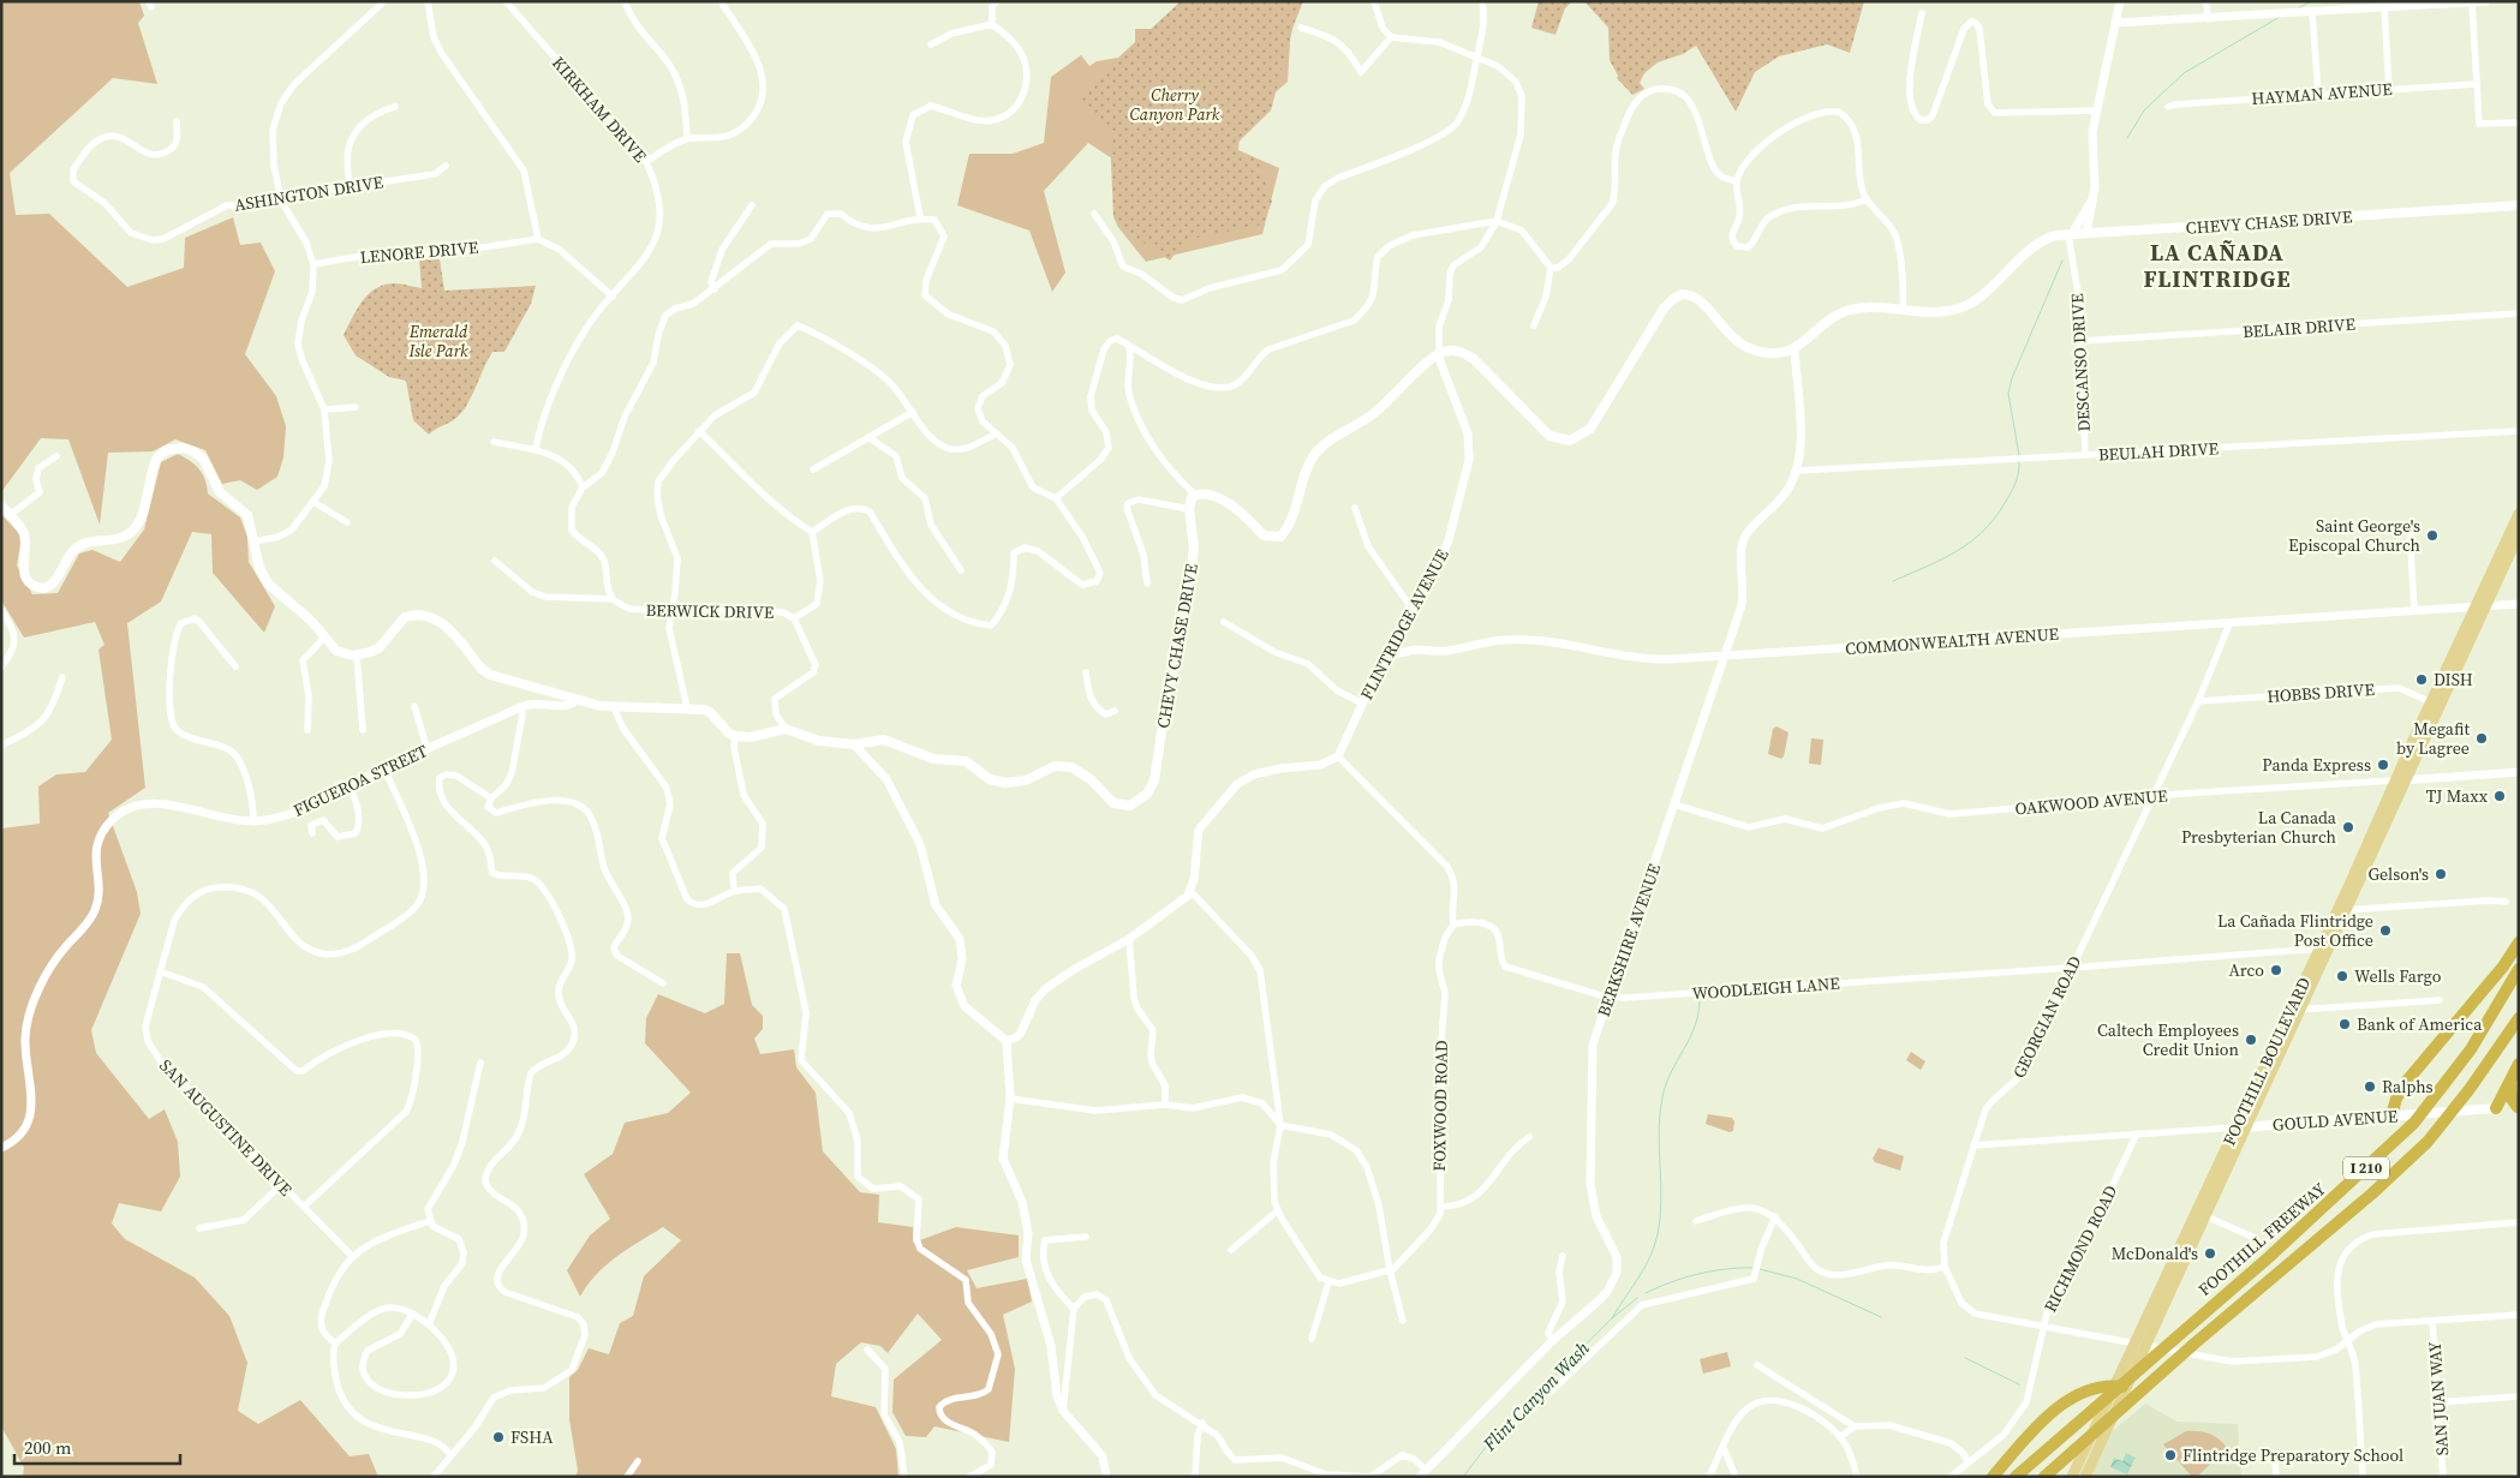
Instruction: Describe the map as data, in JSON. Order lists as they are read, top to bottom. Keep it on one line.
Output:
{"streets":{"highway":["I 210","FOOTHILL FREEWAY"],"main road":["CHEVY CHASE DRIVE","FOOTHILL BOULEVARD","GOULD AVENUE"],"street":["HAYMAN AVENUE","KIRKHAM DRIVE","ASHINGTON DRIVE","LENORE DRIVE","BELAIR DRIVE","DESCANSO DRIVE","BEULAH DRIVE","BERWICK DRIVE","FLINTRIDGE AVENUE","COMMONWEALTH AVENUE","HOBBS DRIVE","FIGUEROA STREET","OAKWOOD AVENUE","BERKSHIRE AVENUE","WOODLEIGH LANE","GEORGIAN ROAD","FOXWOOD ROAD","SAN AUGUSTINE DRIVE","RICHMOND ROAD","SAN JUAN WAY"]},"crossings":[["CHEVY CHASE DRIVE","DESCANSO DRIVE"],["CHEVY CHASE DRIVE","BERKSHIRE AVENUE"],["BELAIR DRIVE","DESCANSO DRIVE"],["DESCANSO DRIVE","BEULAH DRIVE"],["BEULAH DRIVE","BERKSHIRE AVENUE"],["FLINTRIDGE AVENUE","COMMONWEALTH AVENUE"],["COMMONWEALTH AVENUE","BERKSHIRE AVENUE"],["COMMONWEALTH AVENUE","GEORGIAN ROAD"],["COMMONWEALTH AVENUE","FOOTHILL BOULEVARD"],["HOBBS DRIVE","GEORGIAN ROAD"],["HOBBS DRIVE","FOOTHILL BOULEVARD"],["FIGUEROA STREET","SAN AUGUSTINE DRIVE"],["OAKWOOD AVENUE","BERKSHIRE AVENUE"],["OAKWOOD AVENUE","GEORGIAN ROAD"],["OAKWOOD AVENUE","FOOTHILL BOULEVARD"],["BERKSHIRE AVENUE","WOODLEIGH LANE"],["WOODLEIGH LANE","GEORGIAN ROAD"],["WOODLEIGH LANE","FOOTHILL BOULEVARD"],["WOODLEIGH LANE","FOXWOOD ROAD"],["GEORGIAN ROAD","FOOTHILL BOULEVARD"],["GEORGIAN ROAD","GOULD AVENUE"],["GEORGIAN ROAD","RICHMOND ROAD"],["GEORGIAN ROAD","SAN JUAN WAY"],["FOOTHILL BOULEVARD","GOULD AVENUE"],["GOULD AVENUE","RICHMOND ROAD"]],"districts":["LA CAÑADA FLINTRIDGE"],"water":["Flint Canyon Wash"],"parks":["Cherry Canyon Park","Emerald Isle Park"],"places":["Saint George's Episcopal Church","DISH","Megafit by Lagree","Panda Express","TJ Maxx","La Canada Presbyterian Church","Gelson's","La Cañada Flintridge Post Office","Arco","Wells Fargo","Bank of America","Caltech Employees Credit Union","Ralphs","McDonald's","FSHA","Flintridge Preparatory School"],"scale_bar":"200 m"}
